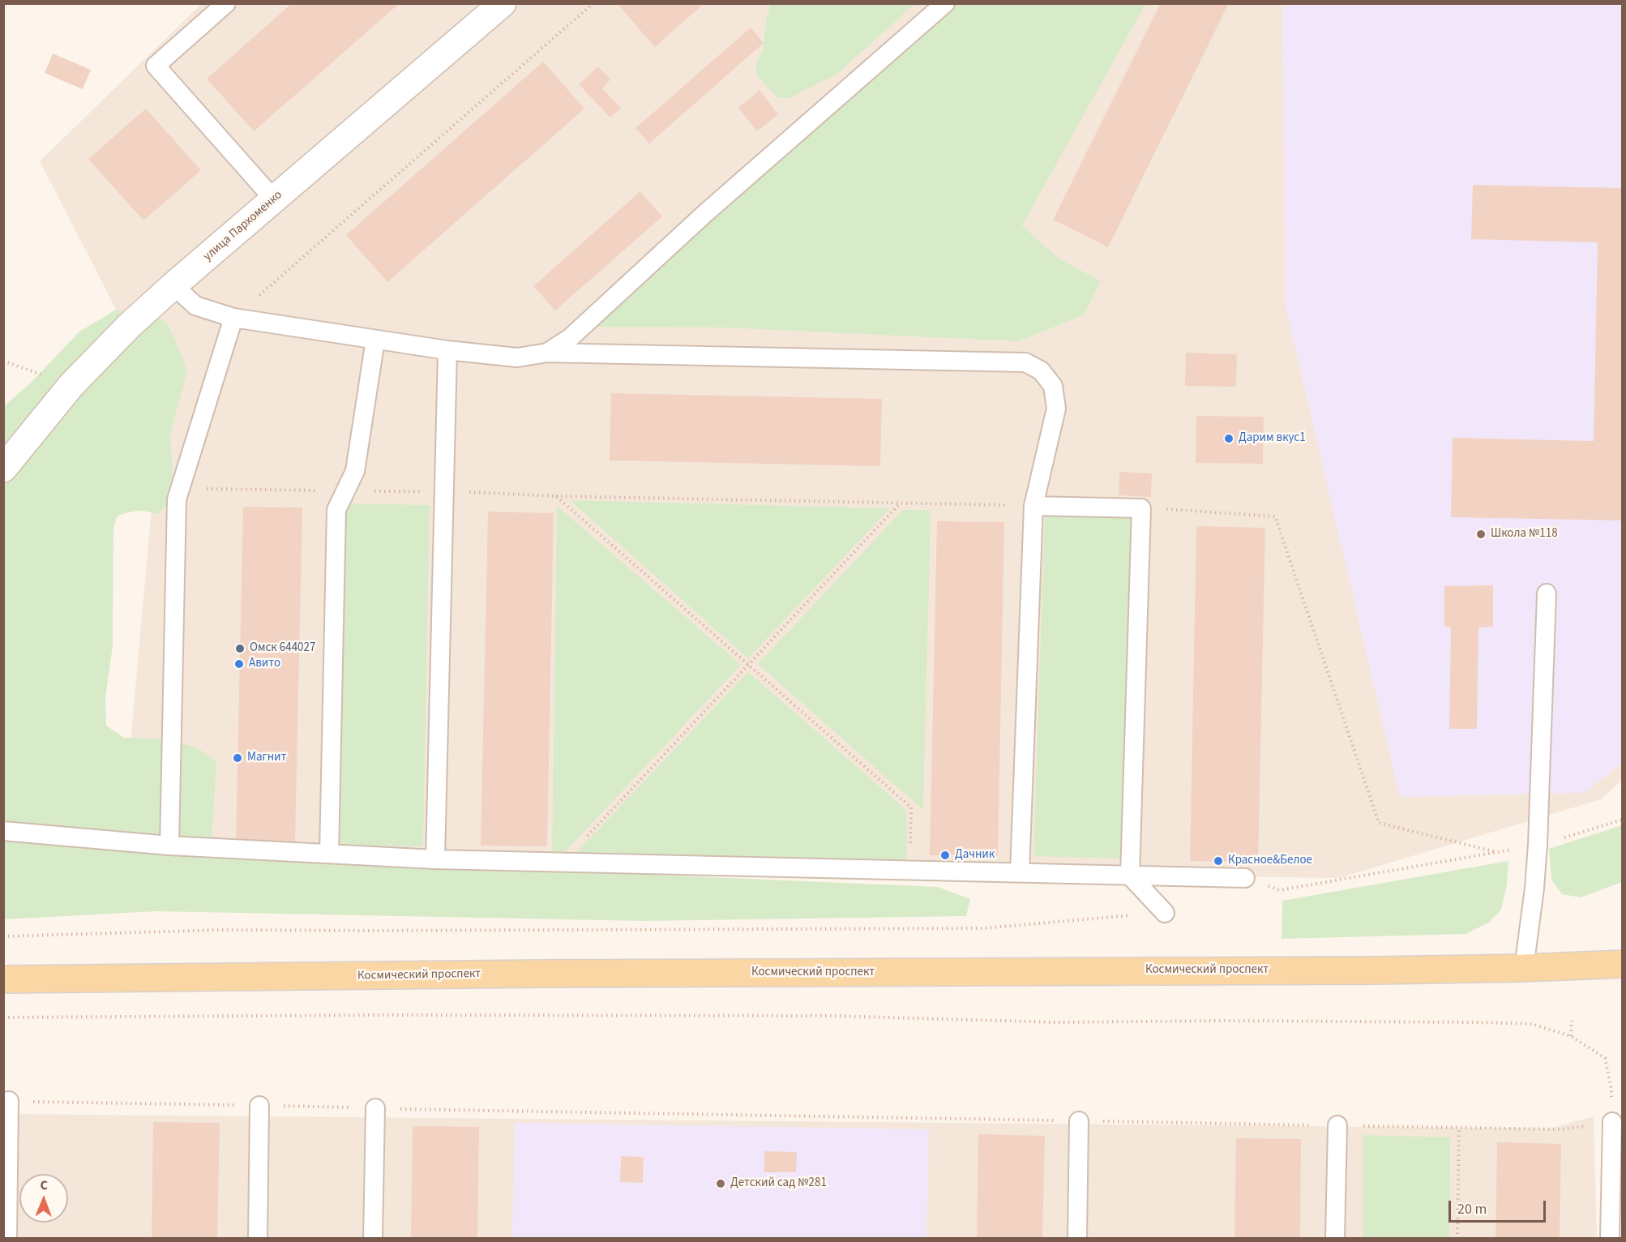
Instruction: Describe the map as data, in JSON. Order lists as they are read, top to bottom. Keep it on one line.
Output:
{"streets":{"main road":["Космический проспект"],"street":["улица Пархоменко"]},"places":["Дарим вкус1","Школа №118","Омск 644027","Авито","Магнит","Дачник","Красное&Белое","Детский сад №281"],"scale_bar":"20 m","north":"top"}
